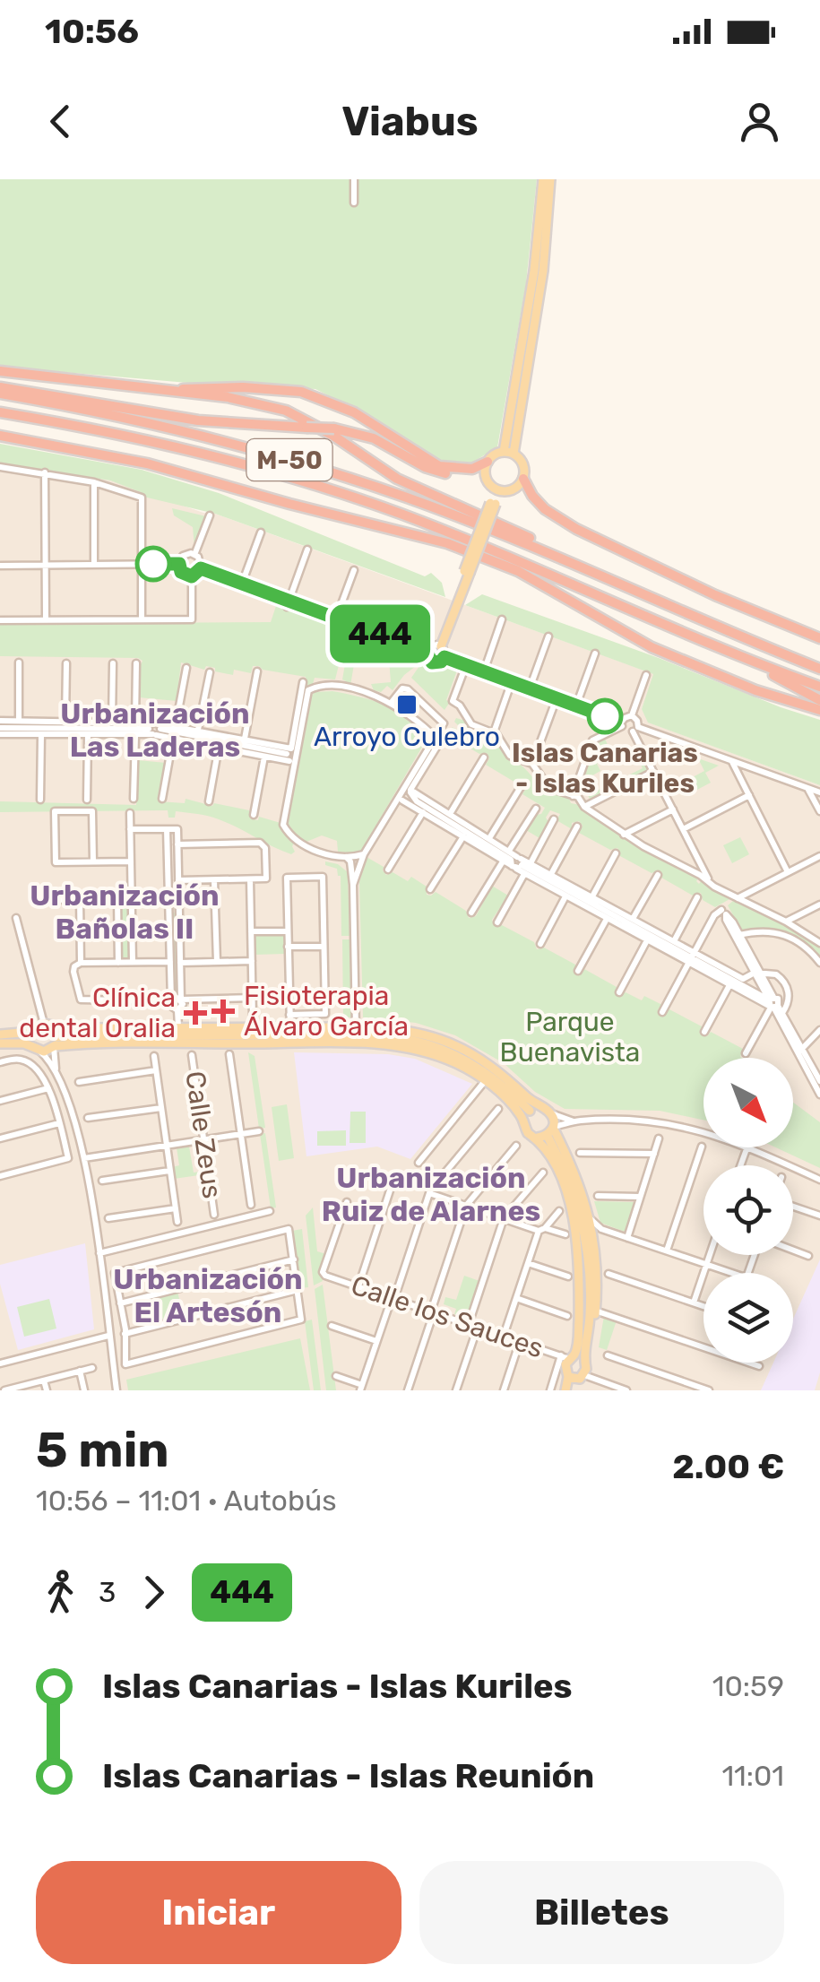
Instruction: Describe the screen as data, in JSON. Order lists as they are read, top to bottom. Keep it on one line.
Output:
{"streets":{"highway":["M-50"],"street":["Calle Zeus","Calle los Sauces"]},"districts":["Urbanización Las Laderas","Urbanización Bañolas II","Urbanización Ruiz de Alarnes","Urbanización El Artesón"],"parks":["Parque Buenavista"],"places":{"transit":["Arroyo Culebro"],"other":["Islas Canarias - Islas Kuriles"],"health":["Fisioterapia Álvaro García","Clínica dental Oralia"]},"lines":["bus line 444"],"north":"bottom right","page":{"status":"10:56","header":"Viabus","on_map":"444","heading":["5 min","10:56 – 11:01 · Autobús","2.00 €"],"legs":["3","444"],"list":[{"name":"Islas Canarias - Islas Kuriles","value":"10:59"},{"name":"Islas Canarias - Islas Reunión","value":"11:01"}],"buttons":["Iniciar","Billetes"]}}
